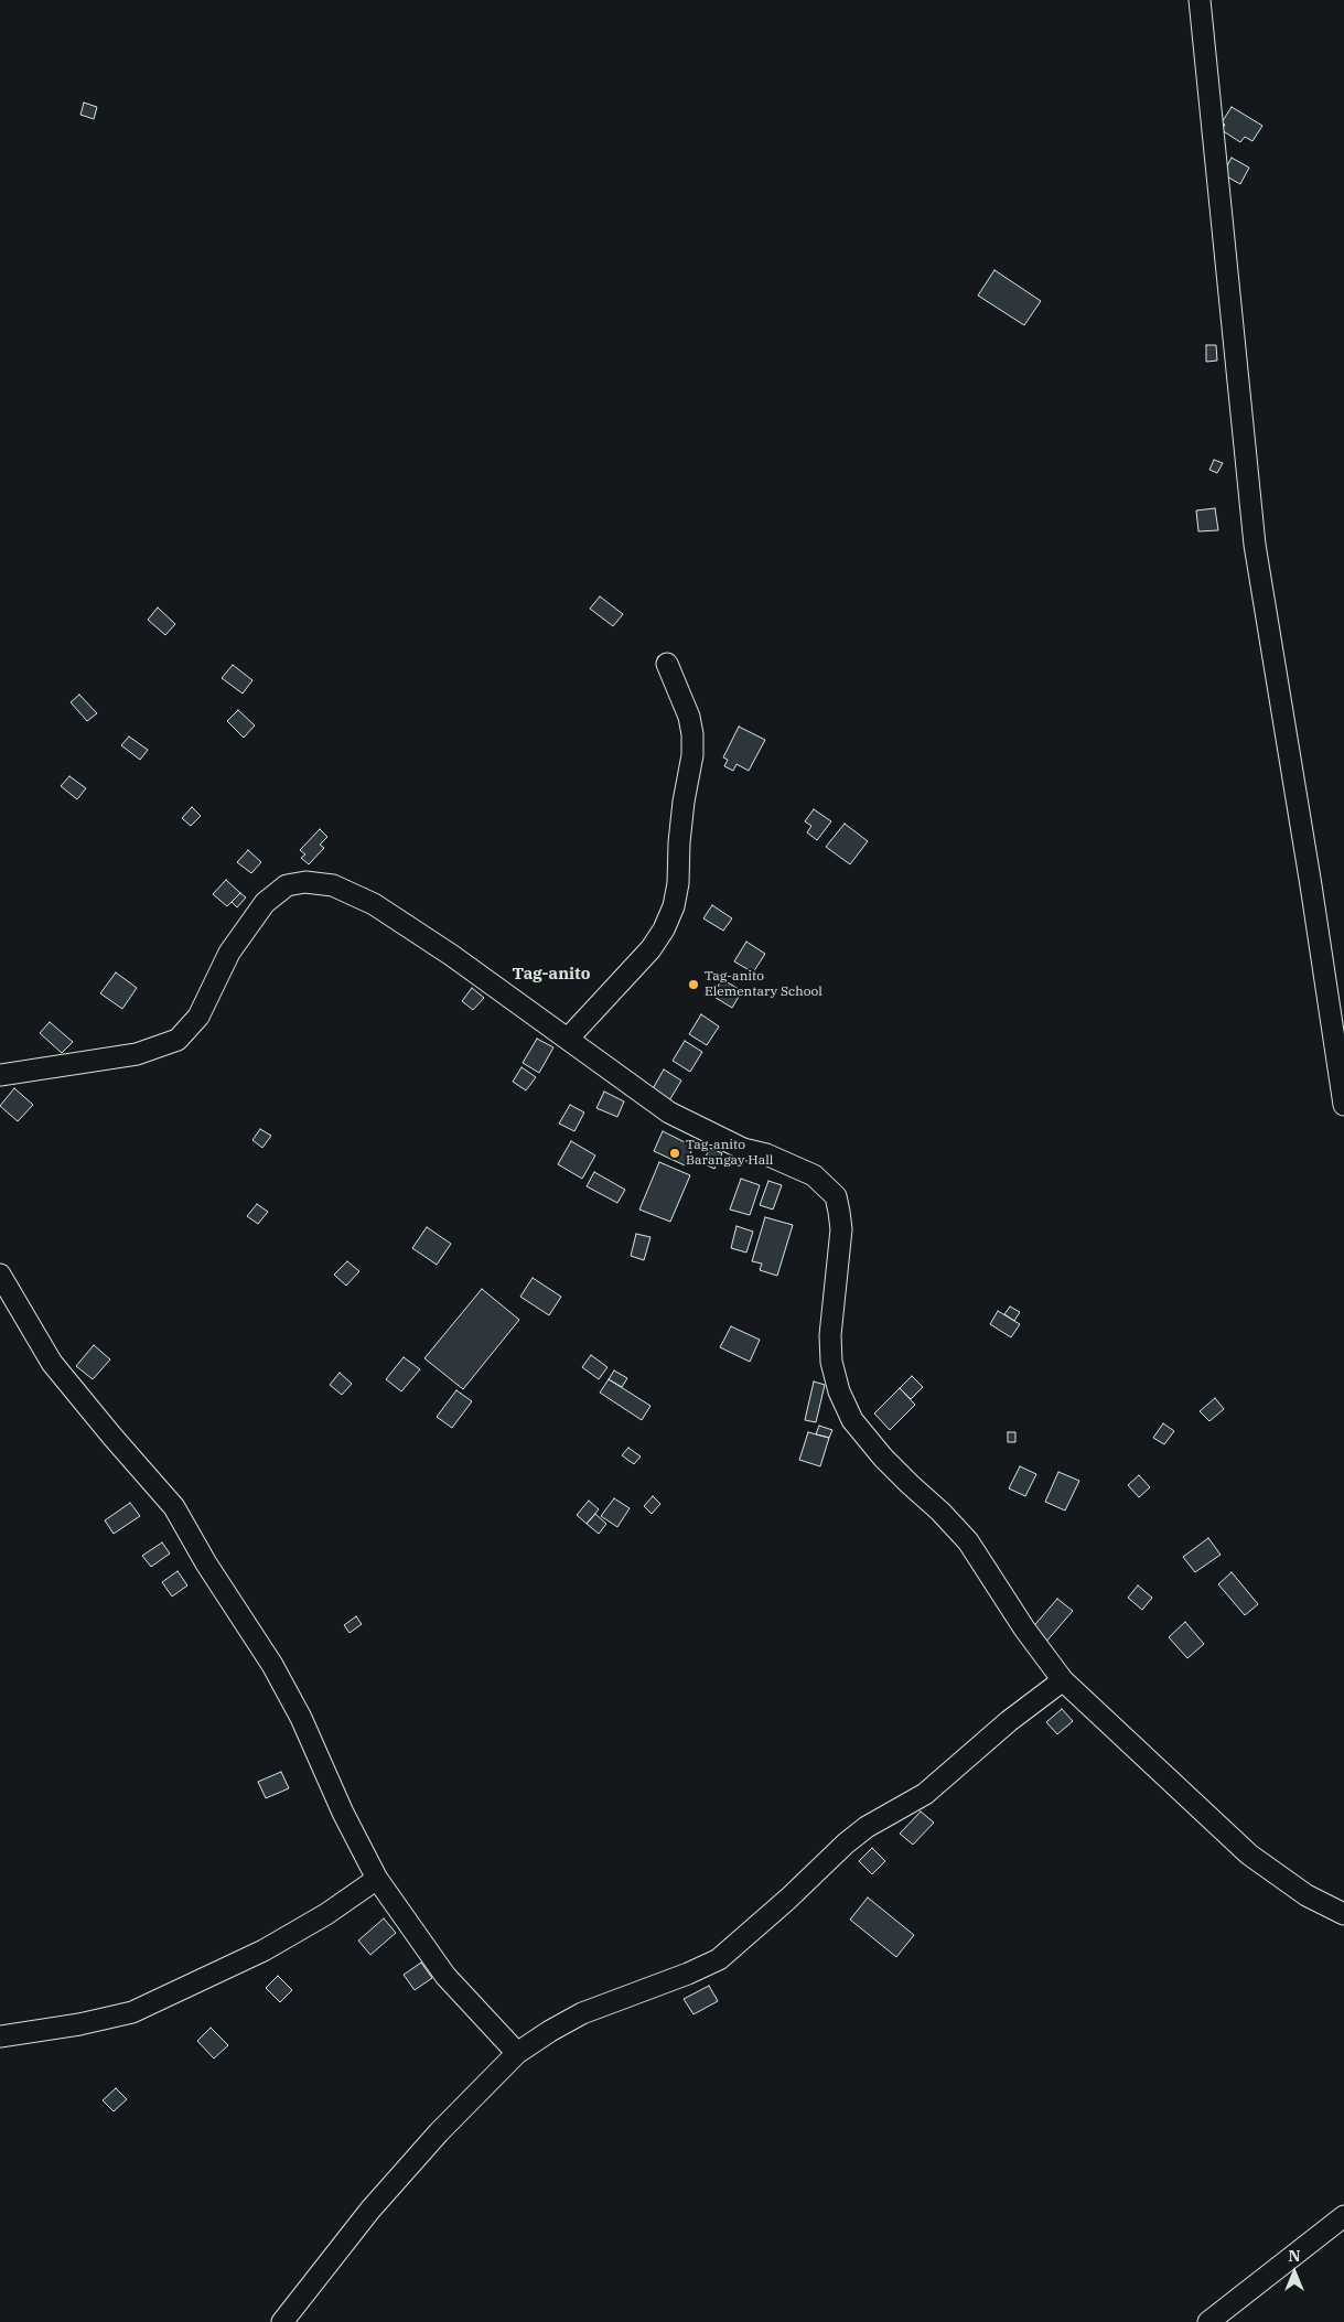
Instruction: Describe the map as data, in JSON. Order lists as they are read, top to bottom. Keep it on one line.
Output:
{"districts":["Tag-anito"],"places":["Tag-anito Elementary School","Tag-anito Barangay Hall"],"north":"top"}
